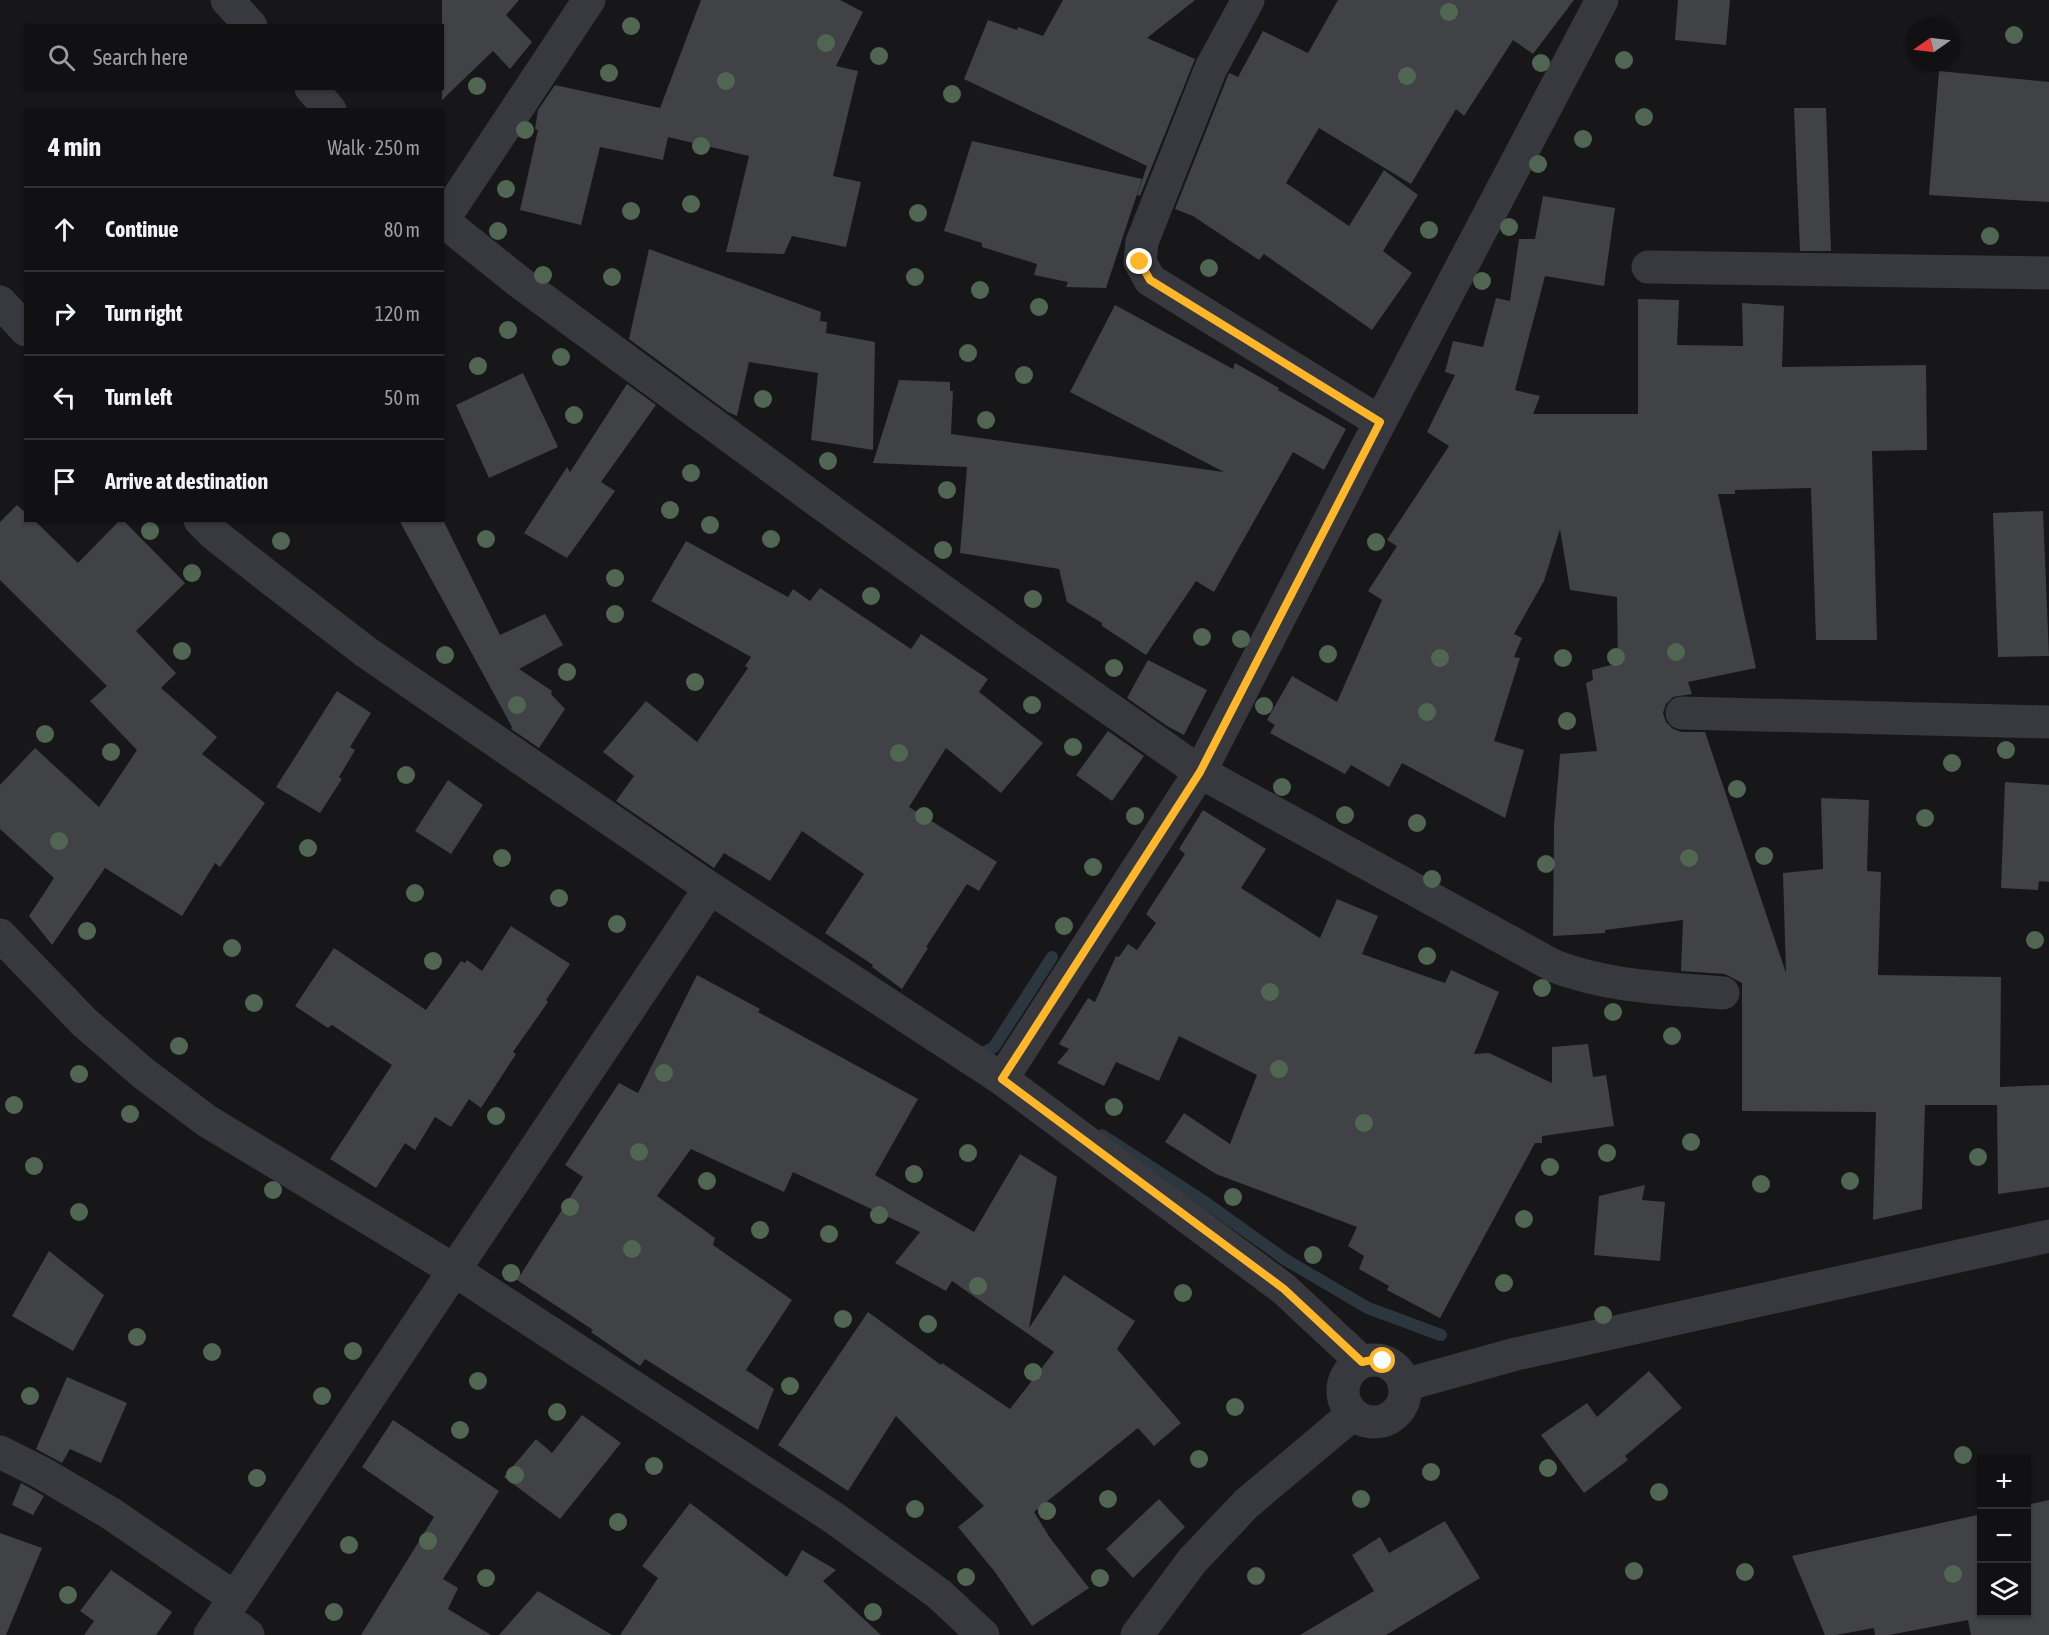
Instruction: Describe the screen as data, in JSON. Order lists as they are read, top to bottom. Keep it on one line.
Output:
{"north":"left","page":{"search":"Search here","heading":["4 min","Walk · 250 m"],"list":[["Continue","80 m"],["Turn right","120 m"],["Turn left","50 m"],"Arrive at destination"],"map_buttons":["+","−"]}}
